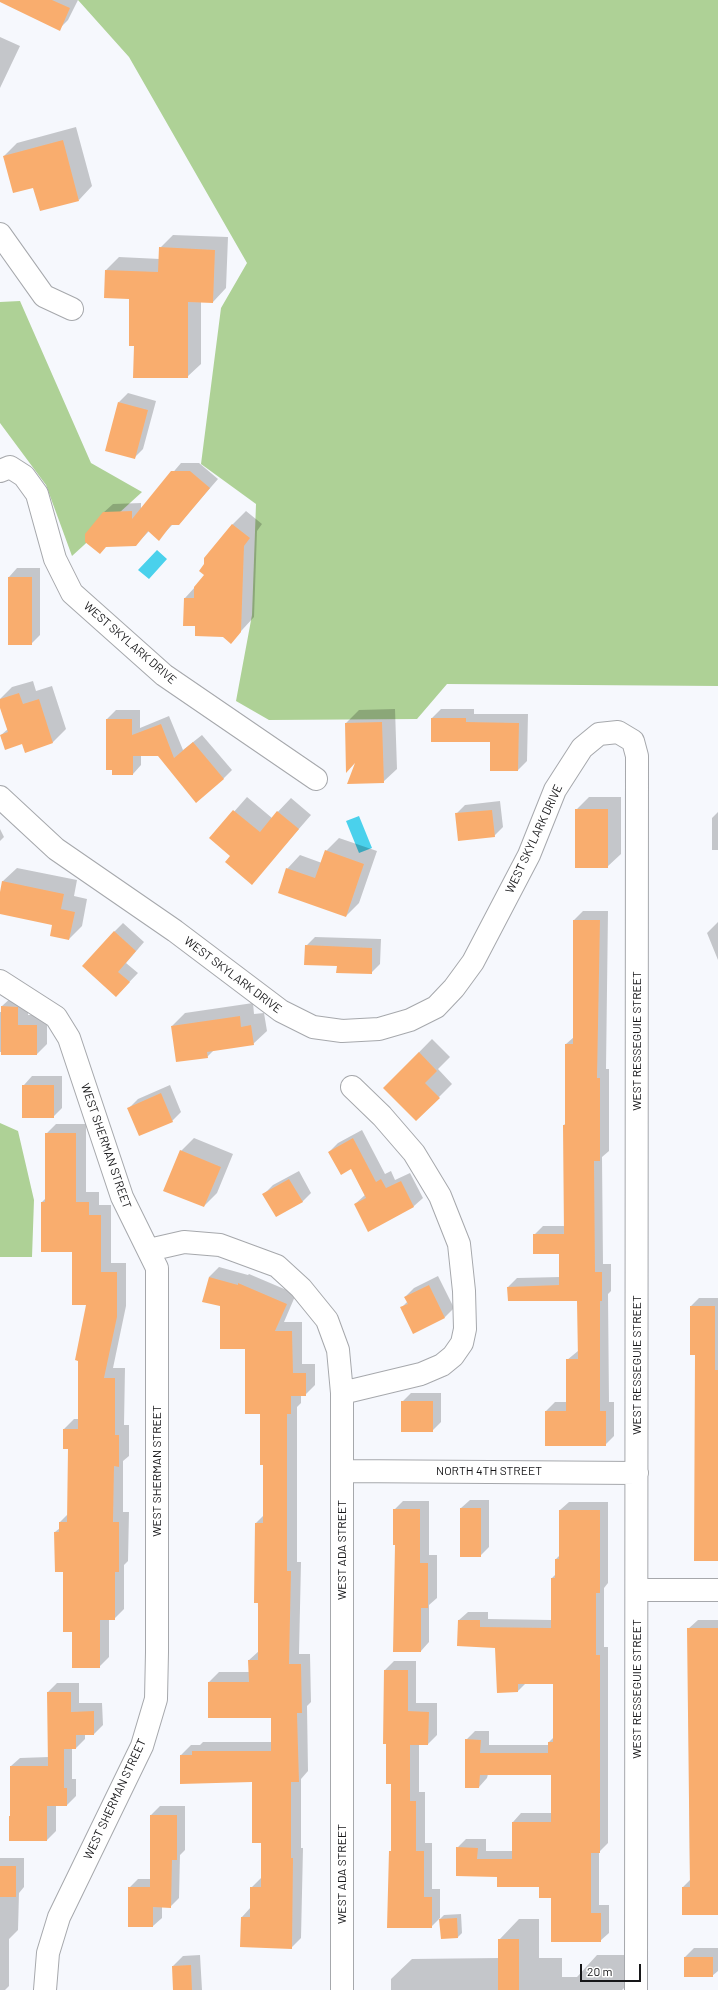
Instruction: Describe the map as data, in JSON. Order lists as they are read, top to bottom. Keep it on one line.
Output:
{"streets":{"street":["WEST SKYLARK DRIVE","WEST RESSEGUIE STREET","WEST SHERMAN STREET","NORTH 4TH STREET","WEST ADA STREET"]},"crossings":[["WEST SKYLARK DRIVE","WEST RESSEGUIE STREET"],["WEST RESSEGUIE STREET","NORTH 4TH STREET"],["WEST SHERMAN STREET","WEST ADA STREET"],["NORTH 4TH STREET","WEST ADA STREET"]],"scale_bar":"20 m"}
